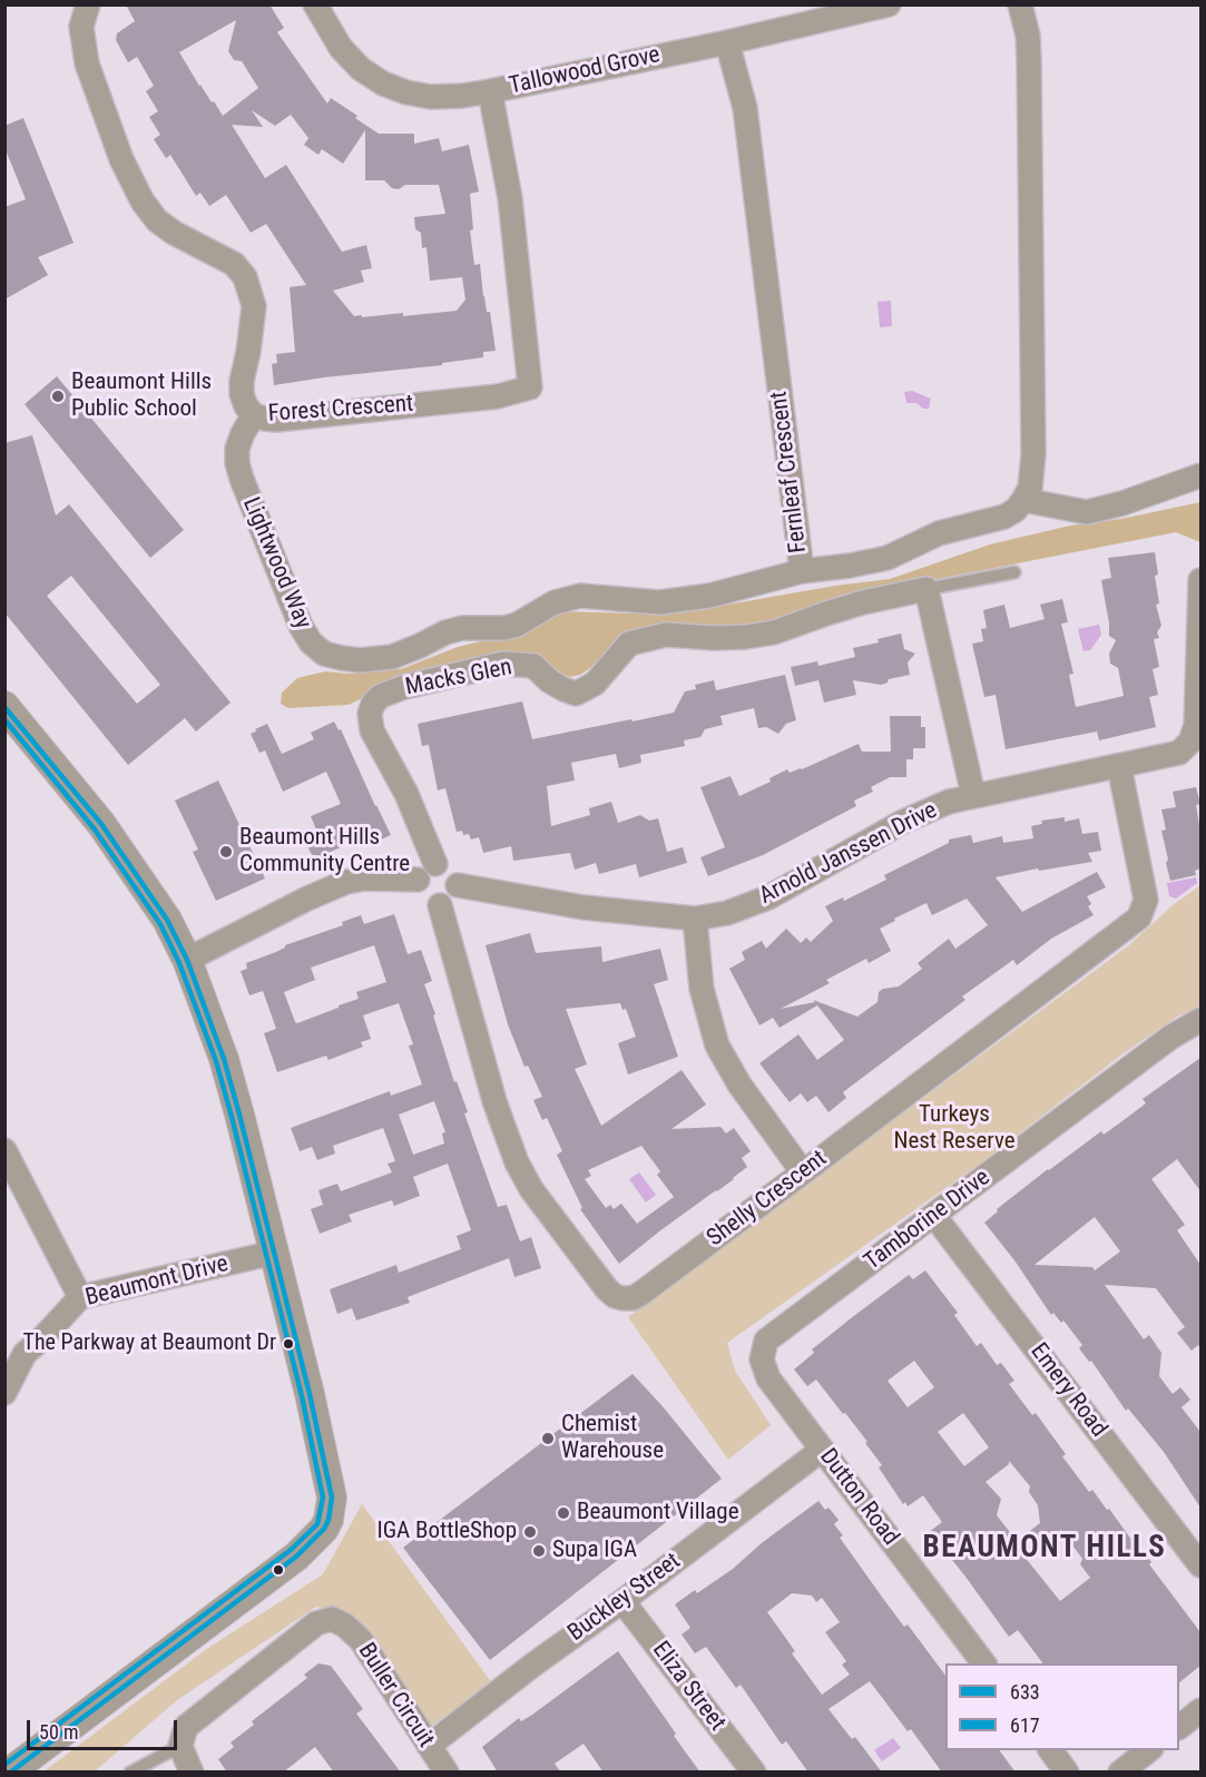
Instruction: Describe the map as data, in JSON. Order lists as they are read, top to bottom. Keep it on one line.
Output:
{"streets":{"street":["Tallowood Grove","Forest Crescent","Fernleaf Crescent","Lightwood Way","Macks Glen","Arnold Janssen Drive","Shelly Crescent","Tamborine Drive","Beaumont Drive","Emery Road","Dutton Road","Buckley Street","Eliza Street","Buller Circuit"]},"crossings":[["Tallowood Grove","Forest Crescent"],["Tallowood Grove","Fernleaf Crescent"],["Forest Crescent","Lightwood Way"],["Fernleaf Crescent","Lightwood Way"],["Macks Glen","Arnold Janssen Drive"],["Macks Glen","Shelly Crescent"],["Arnold Janssen Drive","Shelly Crescent"],["Tamborine Drive","Emery Road"],["Tamborine Drive","Dutton Road"],["Dutton Road","Buckley Street"],["Buckley Street","Eliza Street"],["Buckley Street","Buller Circuit"]],"districts":["BEAUMONT HILLS"],"parks":["Turkeys Nest Reserve"],"places":["Beaumont Hills Public School","Beaumont Hills Community Centre","The Parkway at Beaumont Dr","Chemist Warehouse","Beaumont Village","IGA BottleShop","Supa IGA"],"lines":["transit line 633","transit line 617"],"legend":["633","617"],"scale_bar":"50 m"}
